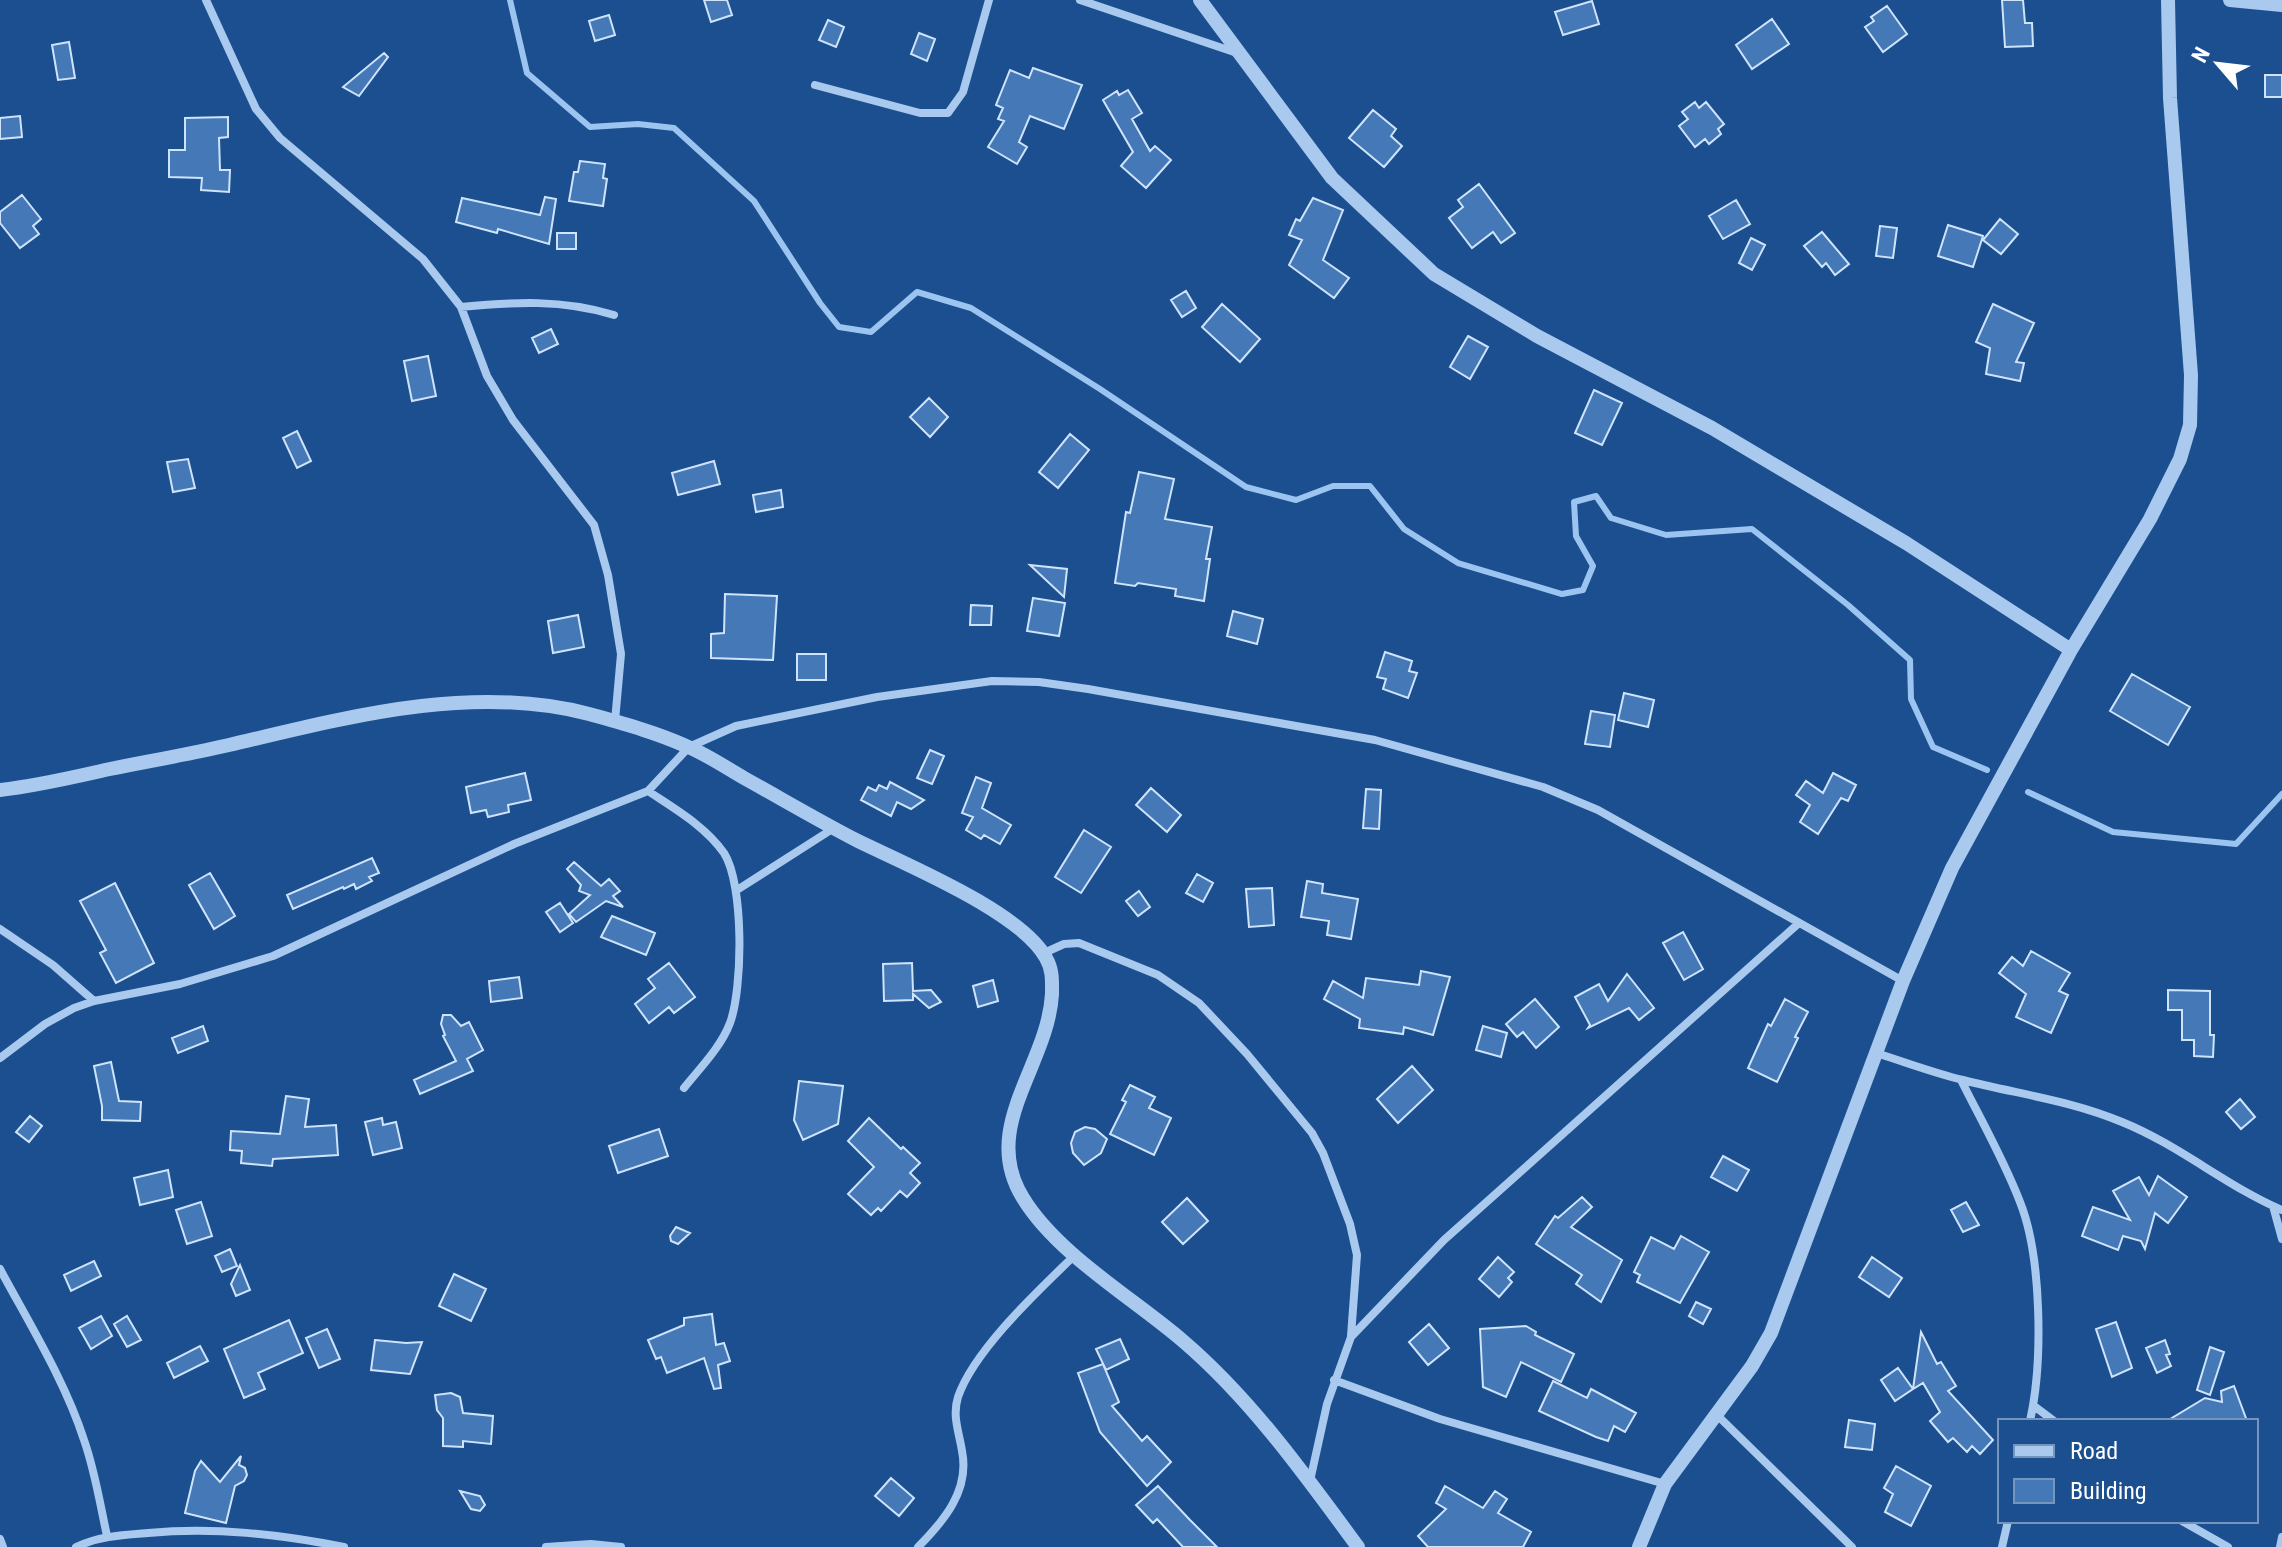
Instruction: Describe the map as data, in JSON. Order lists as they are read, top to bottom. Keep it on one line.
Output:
{"legend":["Road","Building"],"north":"top left"}
